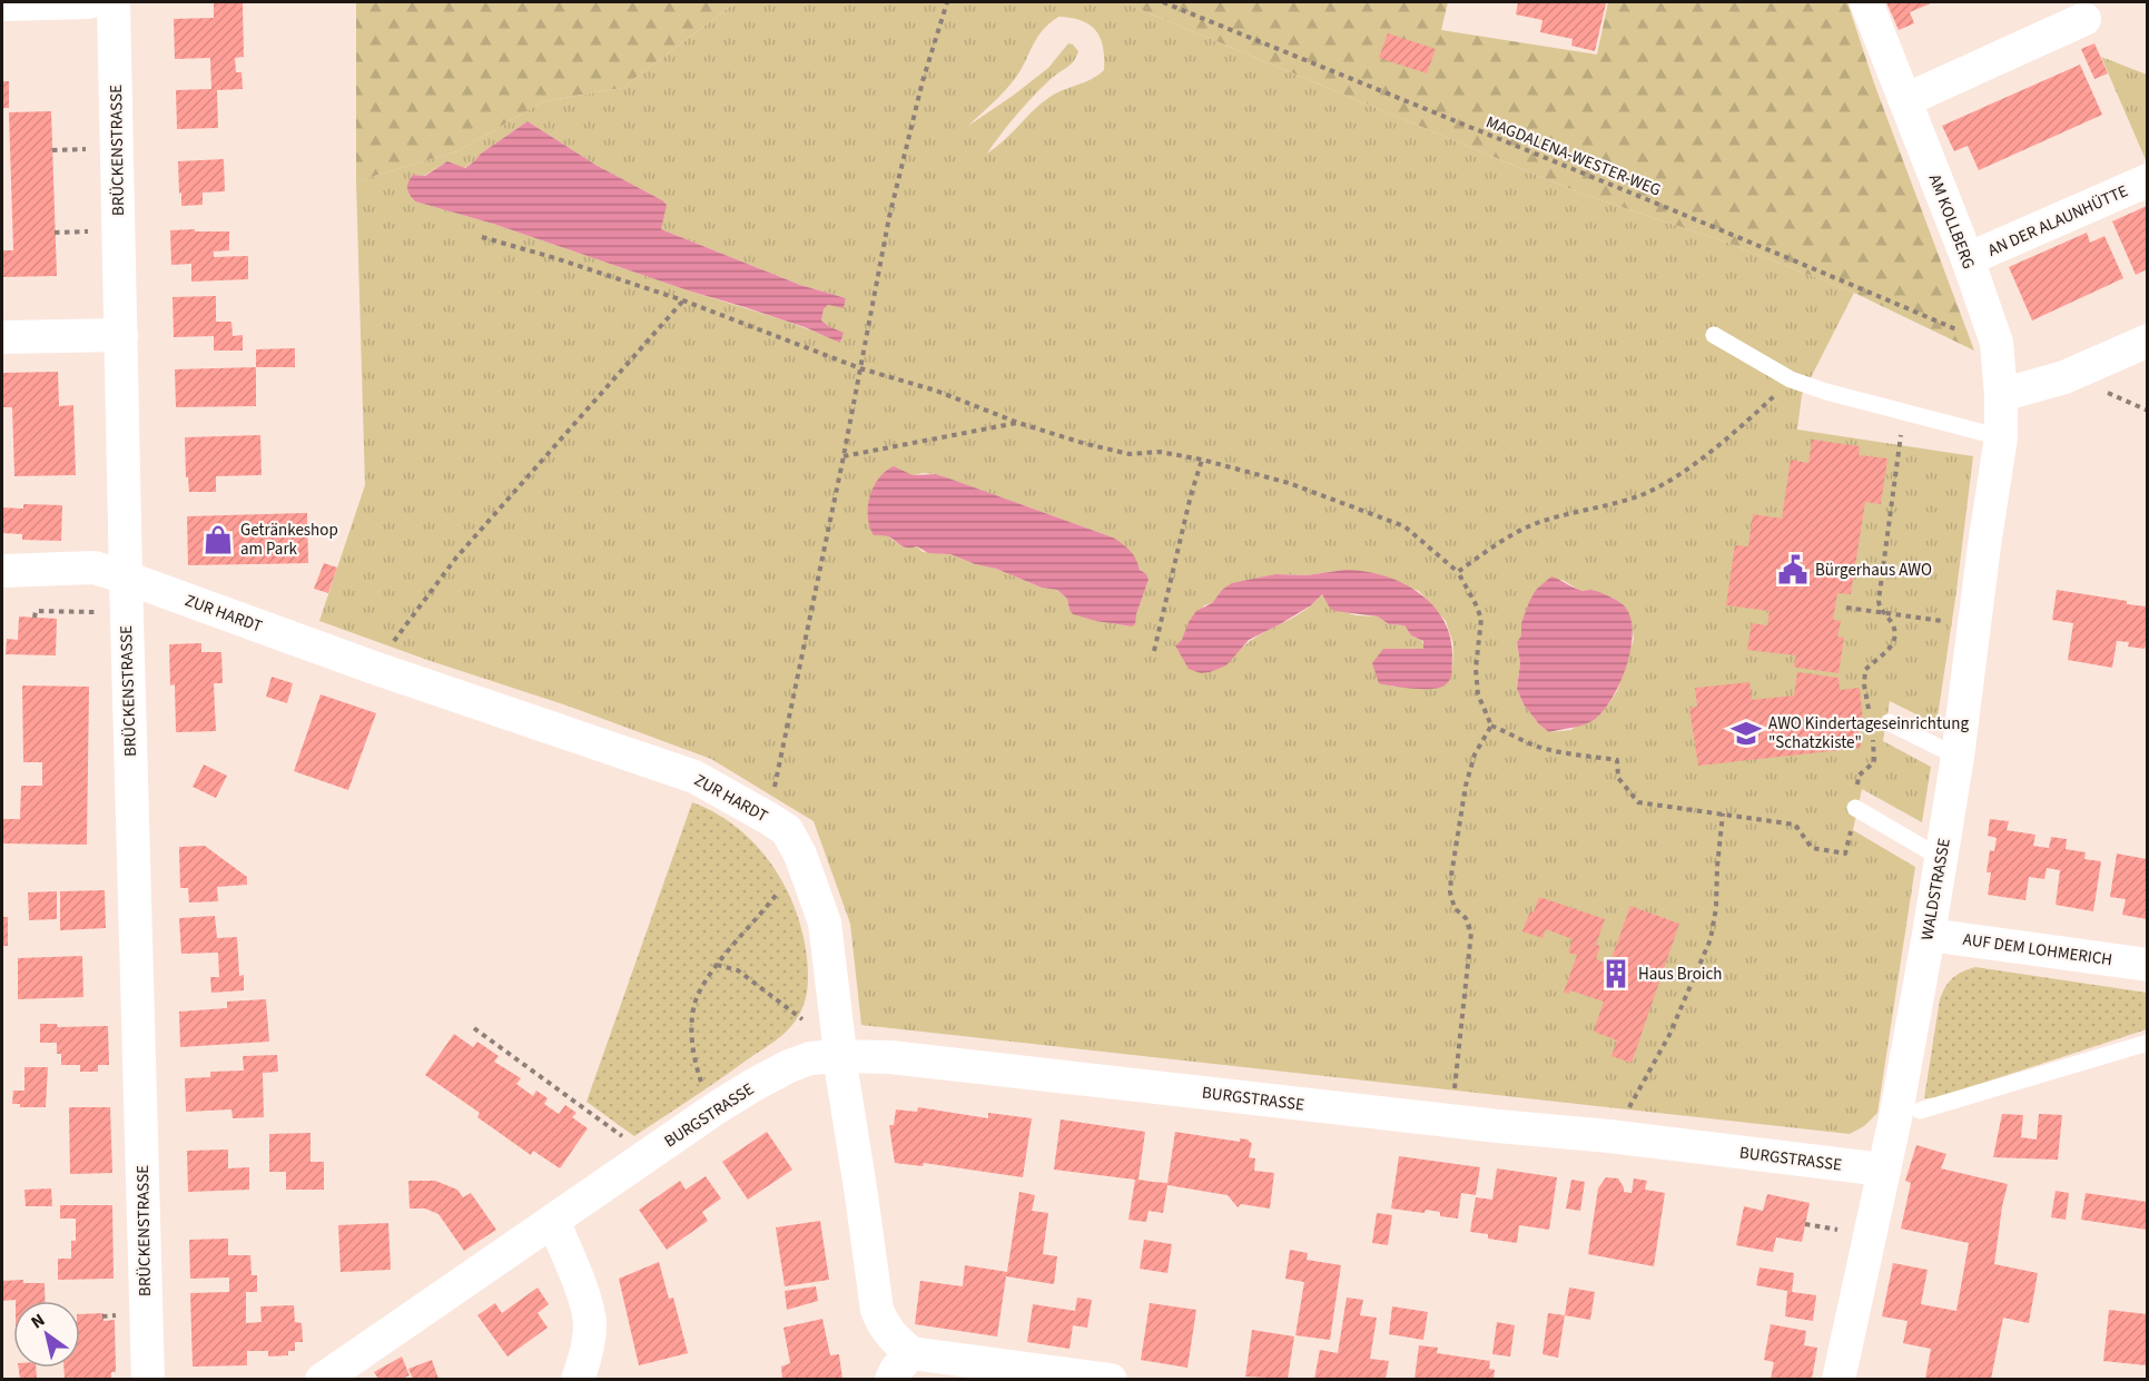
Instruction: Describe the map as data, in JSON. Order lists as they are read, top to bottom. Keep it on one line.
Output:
{"streets":{"street":["BRÜCKENSTRASSE","AN DER ALAUNHÜTTE","AM KOLLBERG","ZUR HARDT","WALDSTRASSE","AUF DEM LOHMERICH","BURGSTRASSE"],"path":["MAGDALENA-WESTER-WEG"]},"crossings":[["BRÜCKENSTRASSE","ZUR HARDT"],["AN DER ALAUNHÜTTE","AM KOLLBERG"],["AM KOLLBERG","WALDSTRASSE"],["ZUR HARDT","BURGSTRASSE"],["WALDSTRASSE","AUF DEM LOHMERICH"],["WALDSTRASSE","BURGSTRASSE"]],"places":{"shop":["Getränkeshop am Park"],"public building":["Bürgerhaus AWO"],"school or university":["AWO Kindertageseinrichtung \"Schatzkiste\""],"building":["Haus Broich"]},"north":"top left"}
